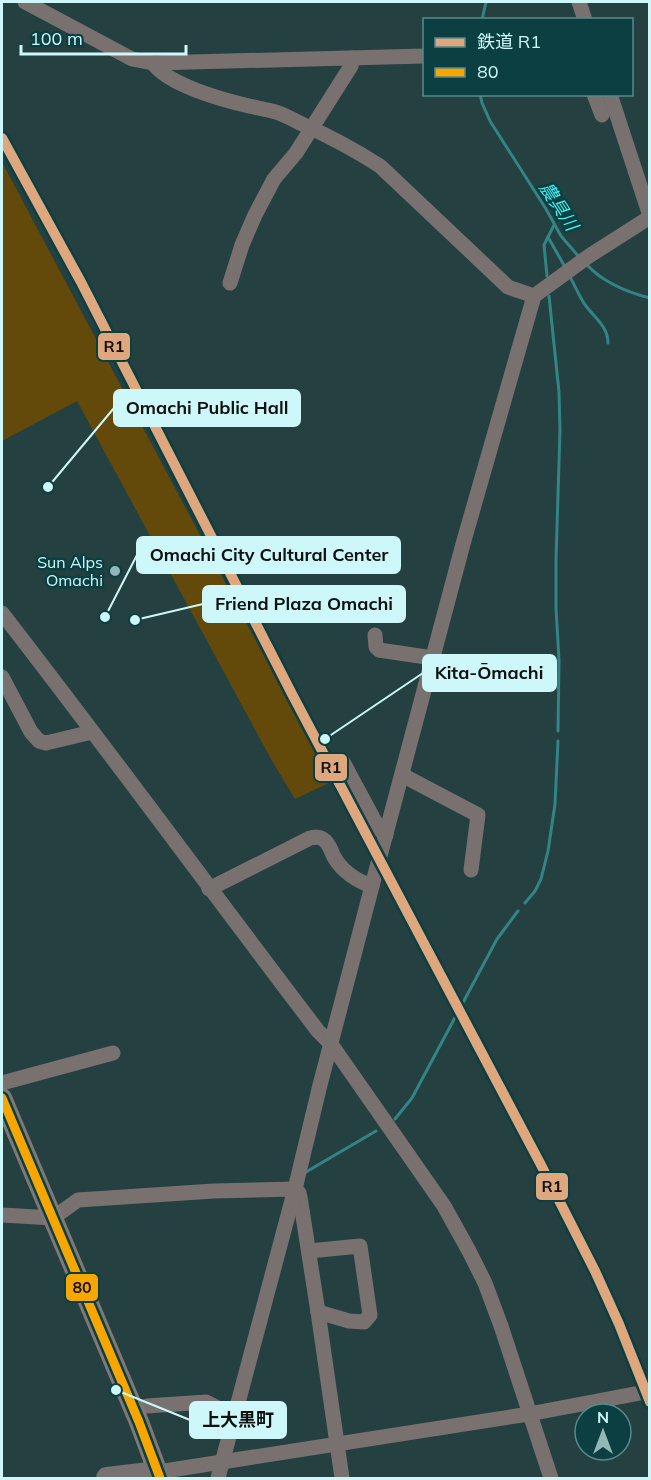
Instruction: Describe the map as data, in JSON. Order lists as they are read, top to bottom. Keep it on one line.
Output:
{"water":["農具川"],"places":["Omachi Public Hall","Sun Alps Omachi","Omachi City Cultural Center","Friend Plaza Omachi","Kita-Ōmachi","上大黒町"],"lines":["rail line R1","transit line 80"],"legend":["鉄道 R1","80"],"scale_bar":"100 m","north":"top"}
